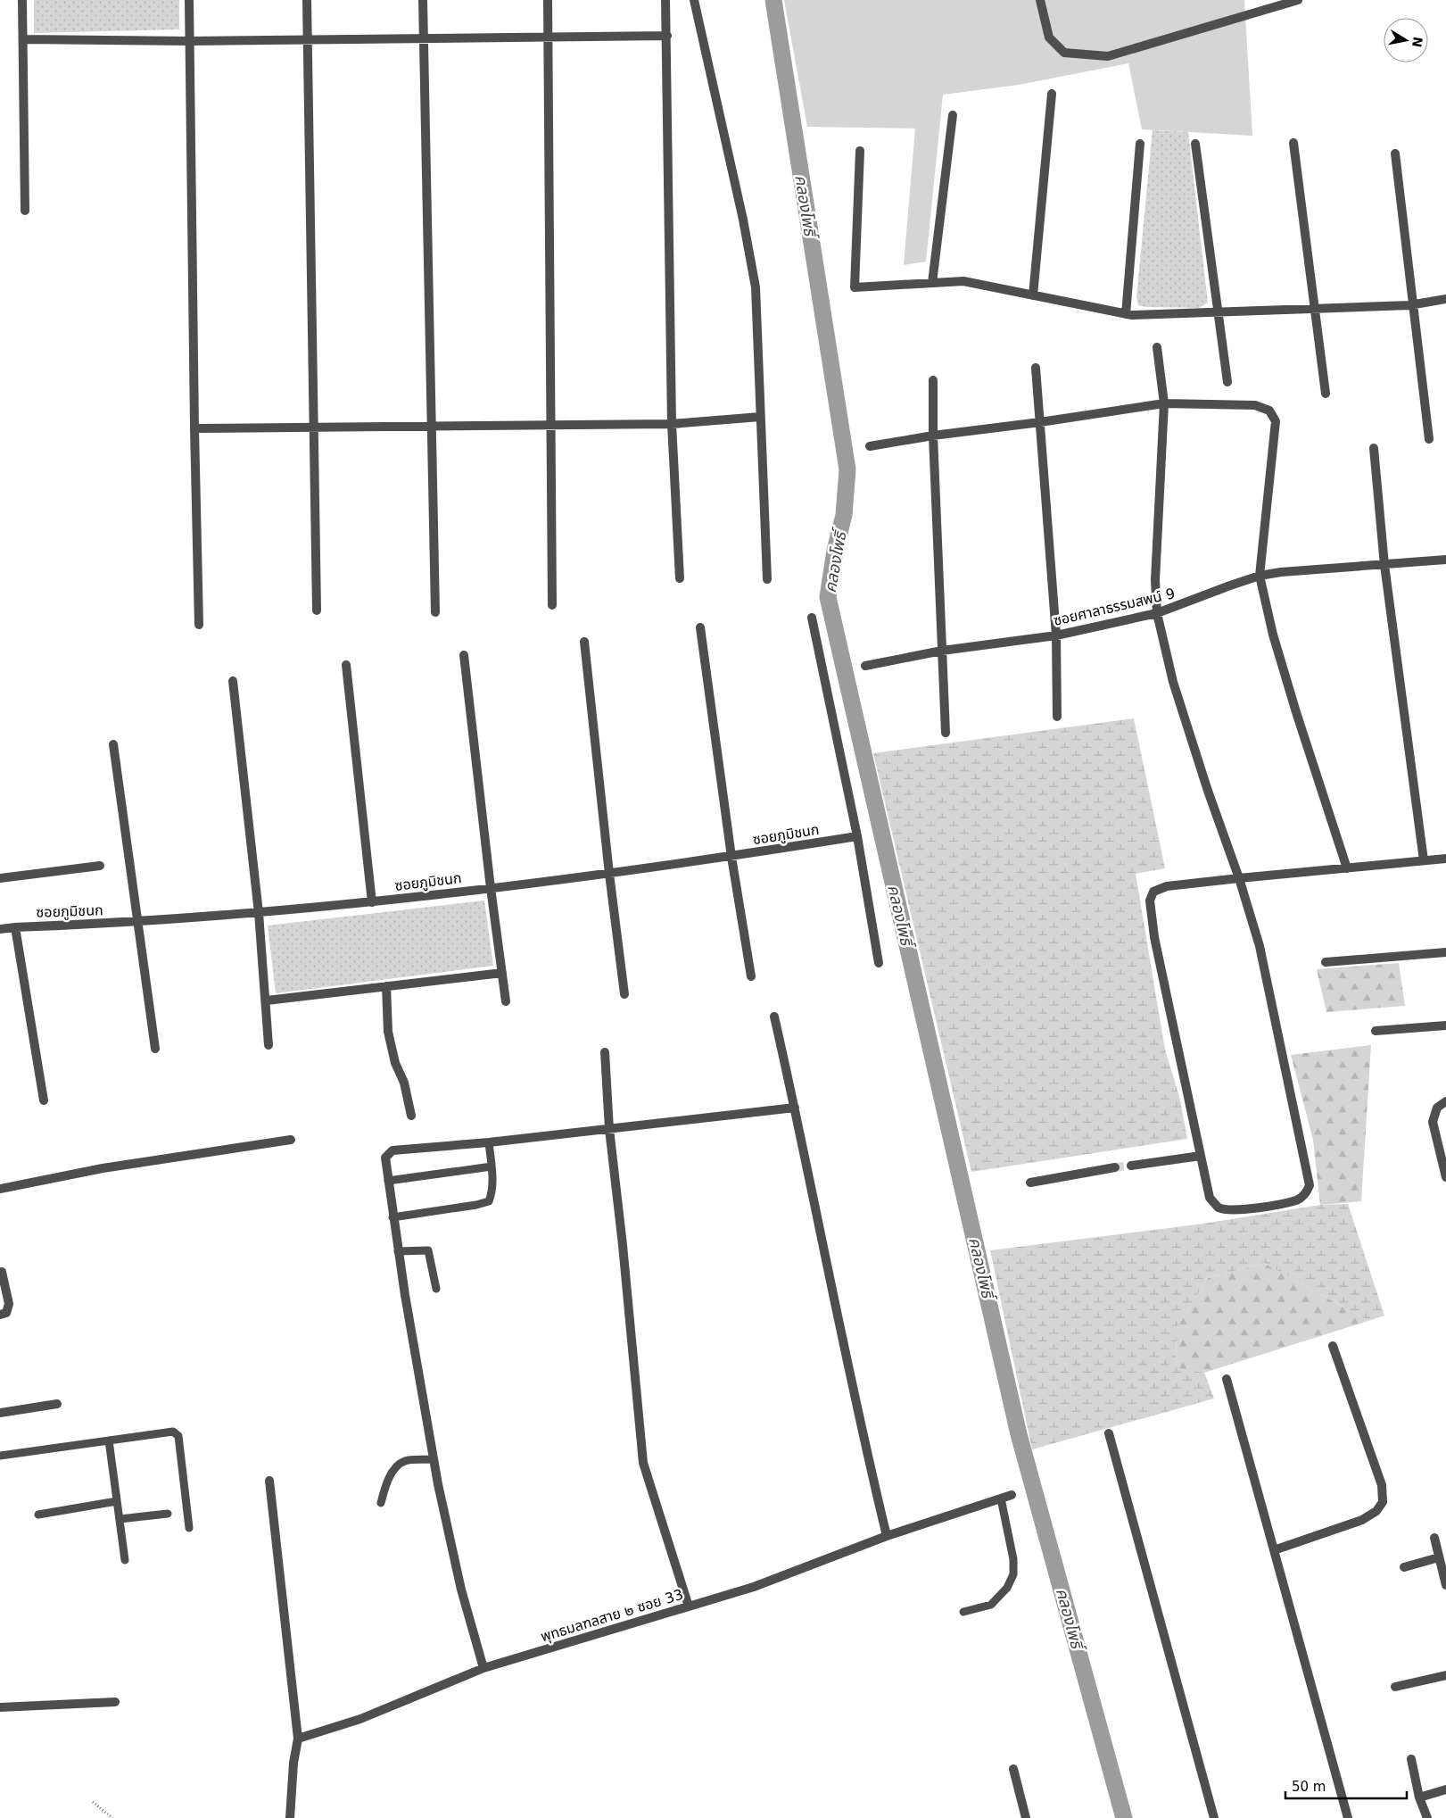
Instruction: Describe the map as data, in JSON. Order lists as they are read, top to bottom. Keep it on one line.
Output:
{"streets":{"street":["ซอยศาลาธรรมสพน์ 9","ซอยภูมิชนก","พุทธมลฑลสาย ๒ ซอย 33"]},"water":["คลองโพธิ์"],"scale_bar":"50 m","north":"right"}
